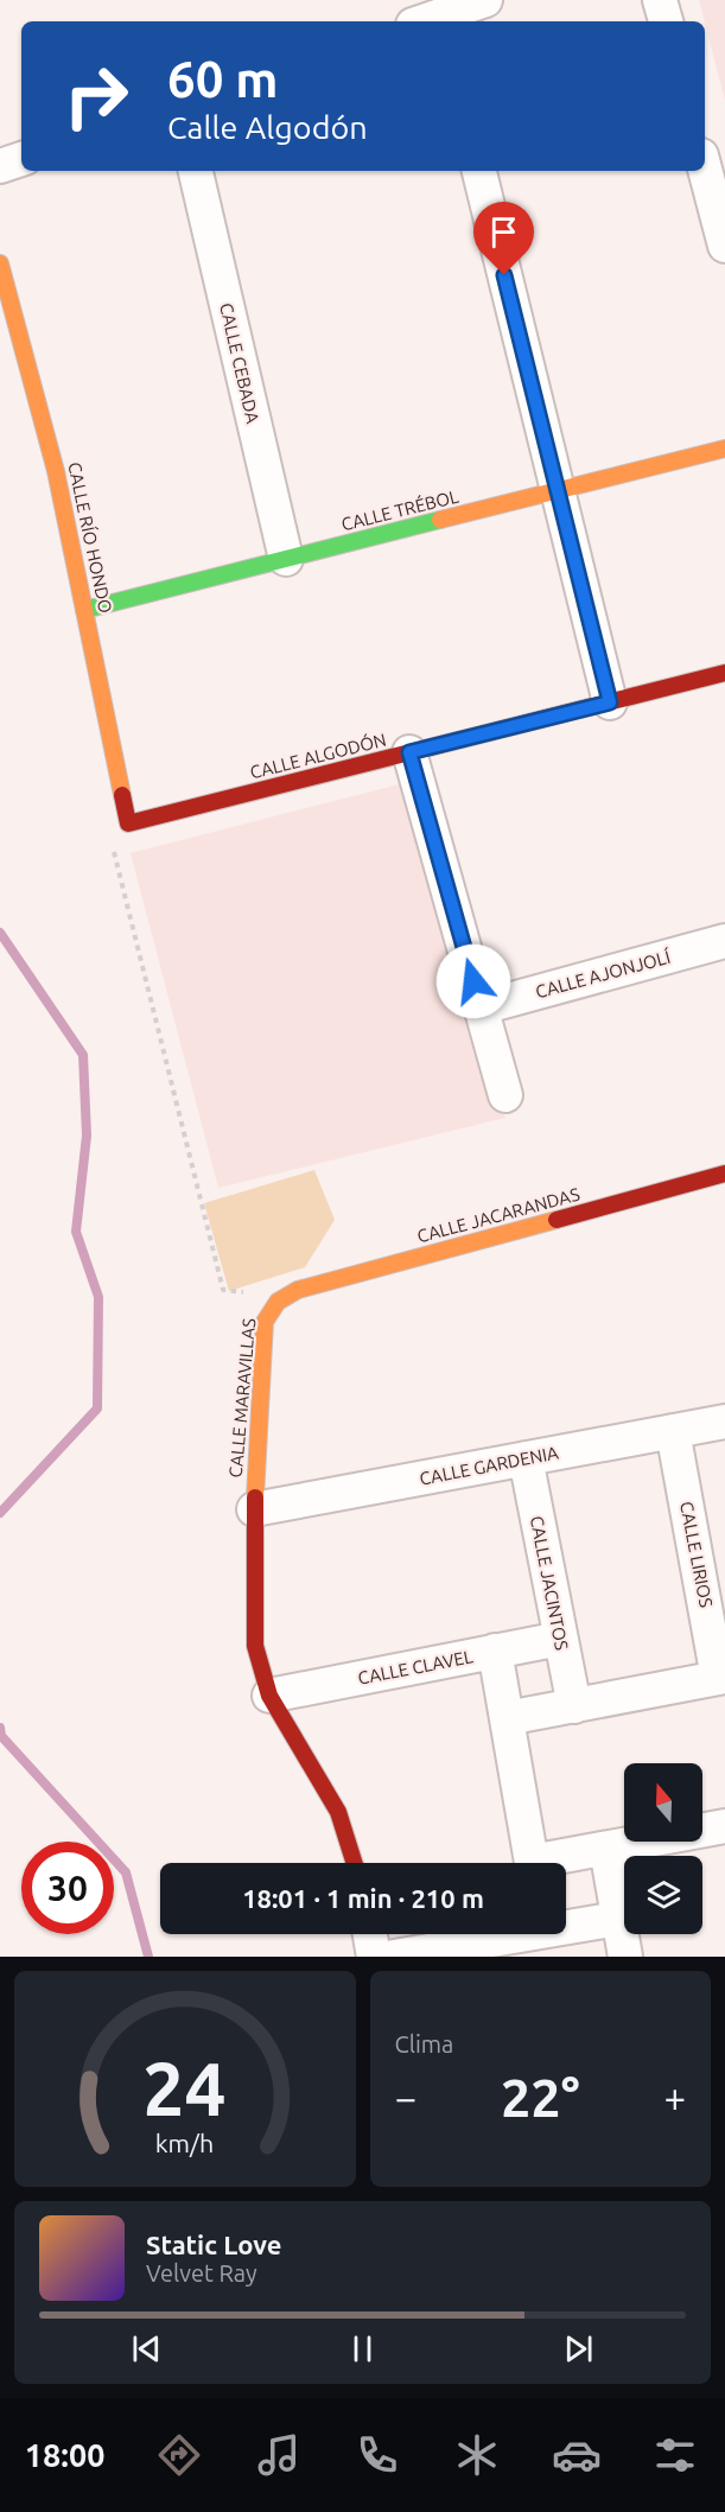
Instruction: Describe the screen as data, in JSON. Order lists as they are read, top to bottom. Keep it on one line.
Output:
{"streets":{"street":["CALLE CEBADA","CALLE TRÉBOL","CALLE RÍO HONDO","CALLE ALGODÓN","CALLE AJONJOLÍ","CALLE JACARANDAS","CALLE MARAVILLAS","CALLE GARDENIA","CALLE LIRIOS","CALLE JACINTOS","CALLE CLAVEL"]},"crossings":[["CALLE CEBADA","CALLE TRÉBOL"],["CALLE TRÉBOL","CALLE RÍO HONDO"],["CALLE RÍO HONDO","CALLE ALGODÓN"],["CALLE JACARANDAS","CALLE MARAVILLAS"],["CALLE MARAVILLAS","CALLE GARDENIA"],["CALLE MARAVILLAS","CALLE CLAVEL"],["CALLE GARDENIA","CALLE LIRIOS"],["CALLE GARDENIA","CALLE JACINTOS"],["CALLE JACINTOS","CALLE CLAVEL"]],"north":"top","page":{"turn":["60 m","Calle Algodón"],"limit":"30","trip":"18:01 · 1 min · 210 m","tile":"Clima","heat":["−","22°","+"],"song":["Static Love","Velvet Ray"],"tabs":"18:00","gauge":["24","km/h"]}}
